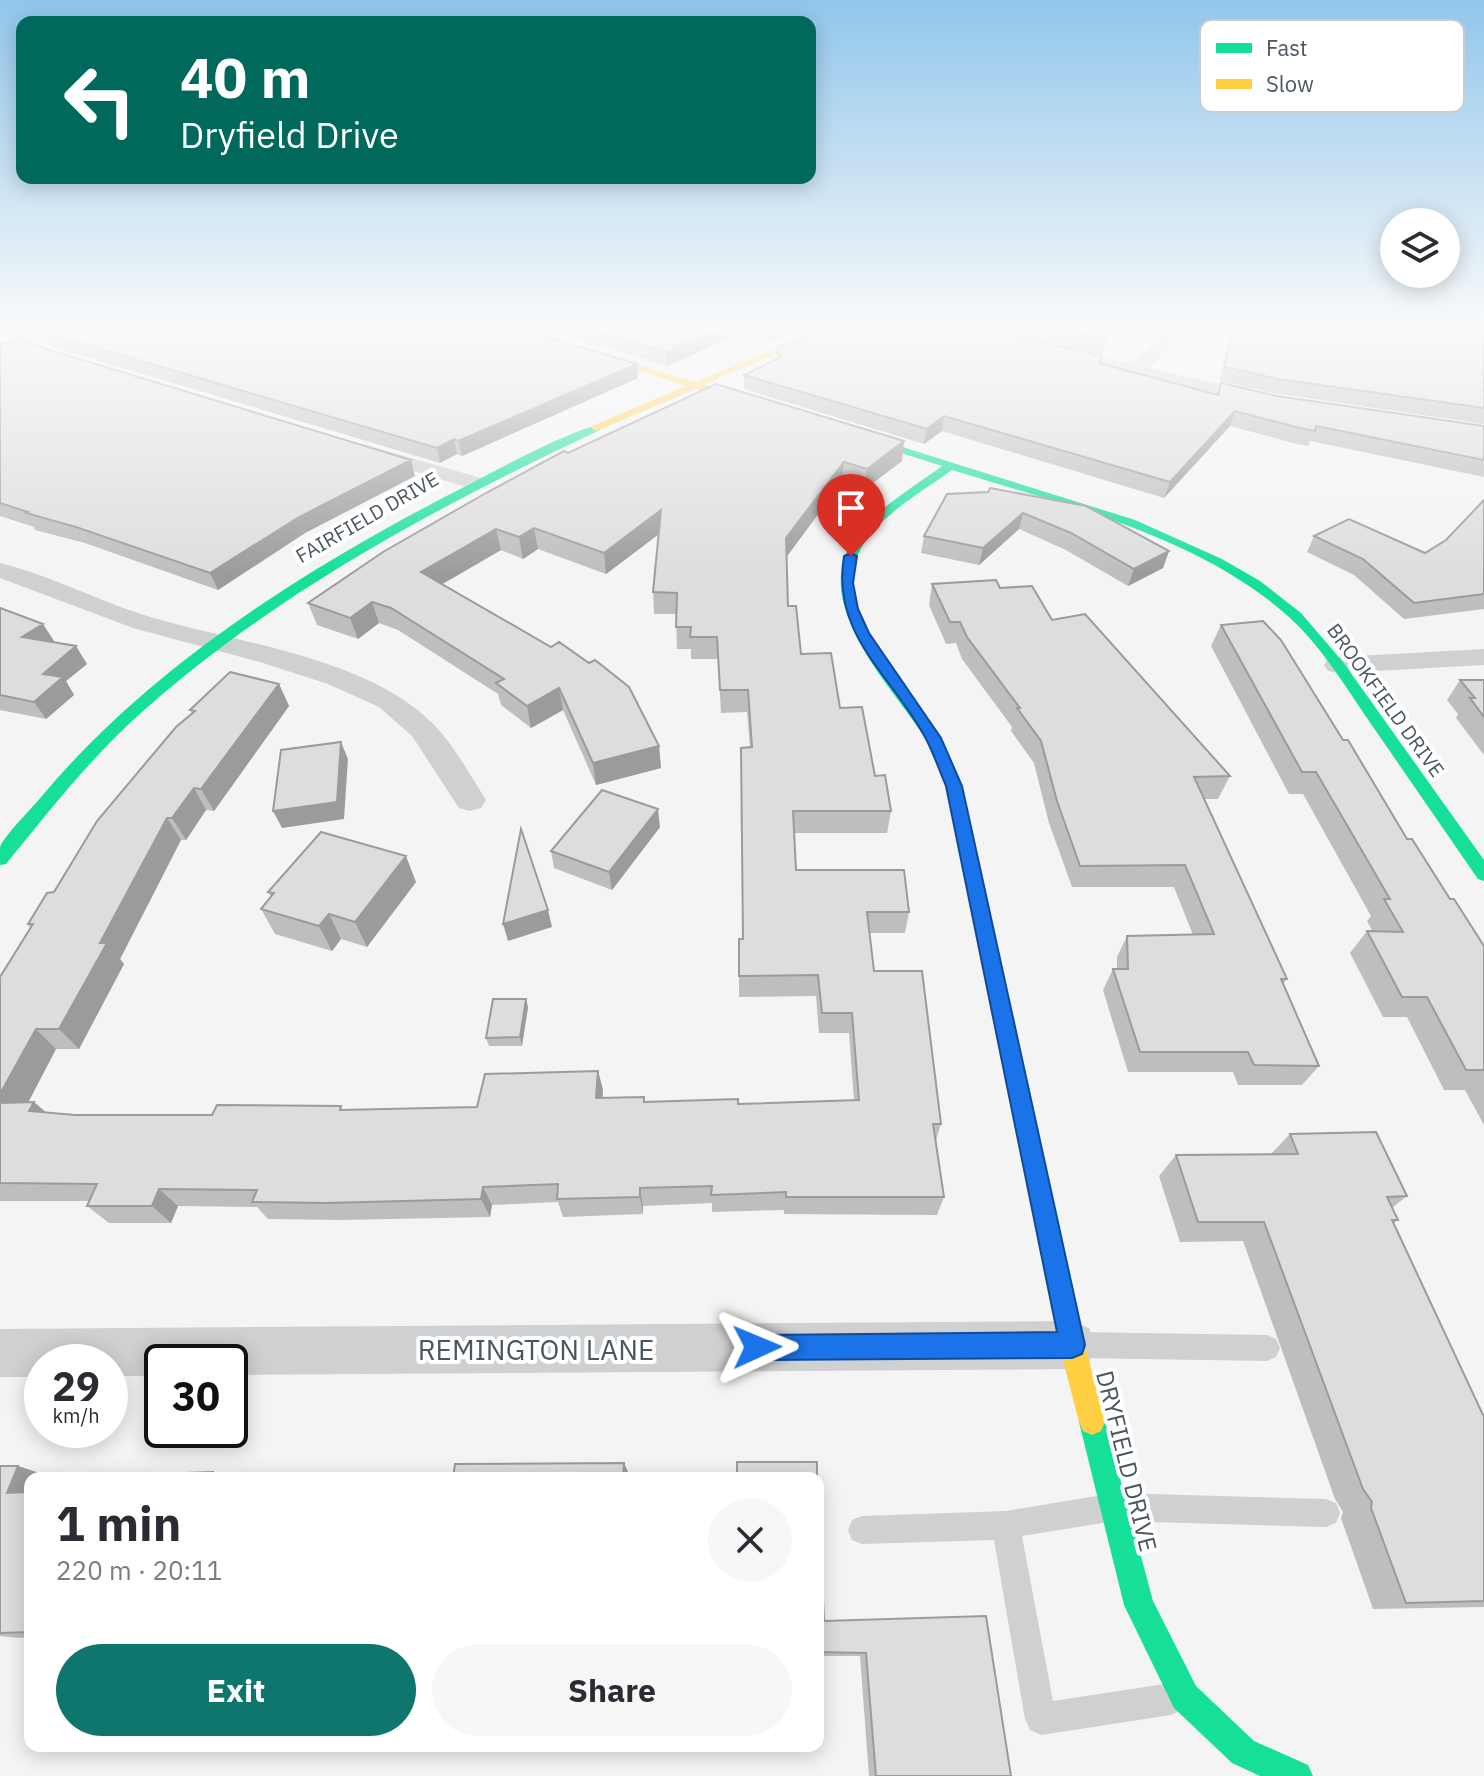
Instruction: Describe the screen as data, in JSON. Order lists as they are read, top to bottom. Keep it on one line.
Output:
{"streets":{"street":["FAIRFIELD DRIVE","BROOKFIELD DRIVE","REMINGTON LANE","DRYFIELD DRIVE"]},"crossings":[["BROOKFIELD DRIVE","DRYFIELD DRIVE"],["REMINGTON LANE","DRYFIELD DRIVE"]],"legend":["Fast","Slow"],"page":{"turn":["40 m","Dryfield Drive"],"speed":"29 km/h","limit":"30","heading":["1 min","220 m · 20:11"],"buttons":["Exit","Share"]}}
